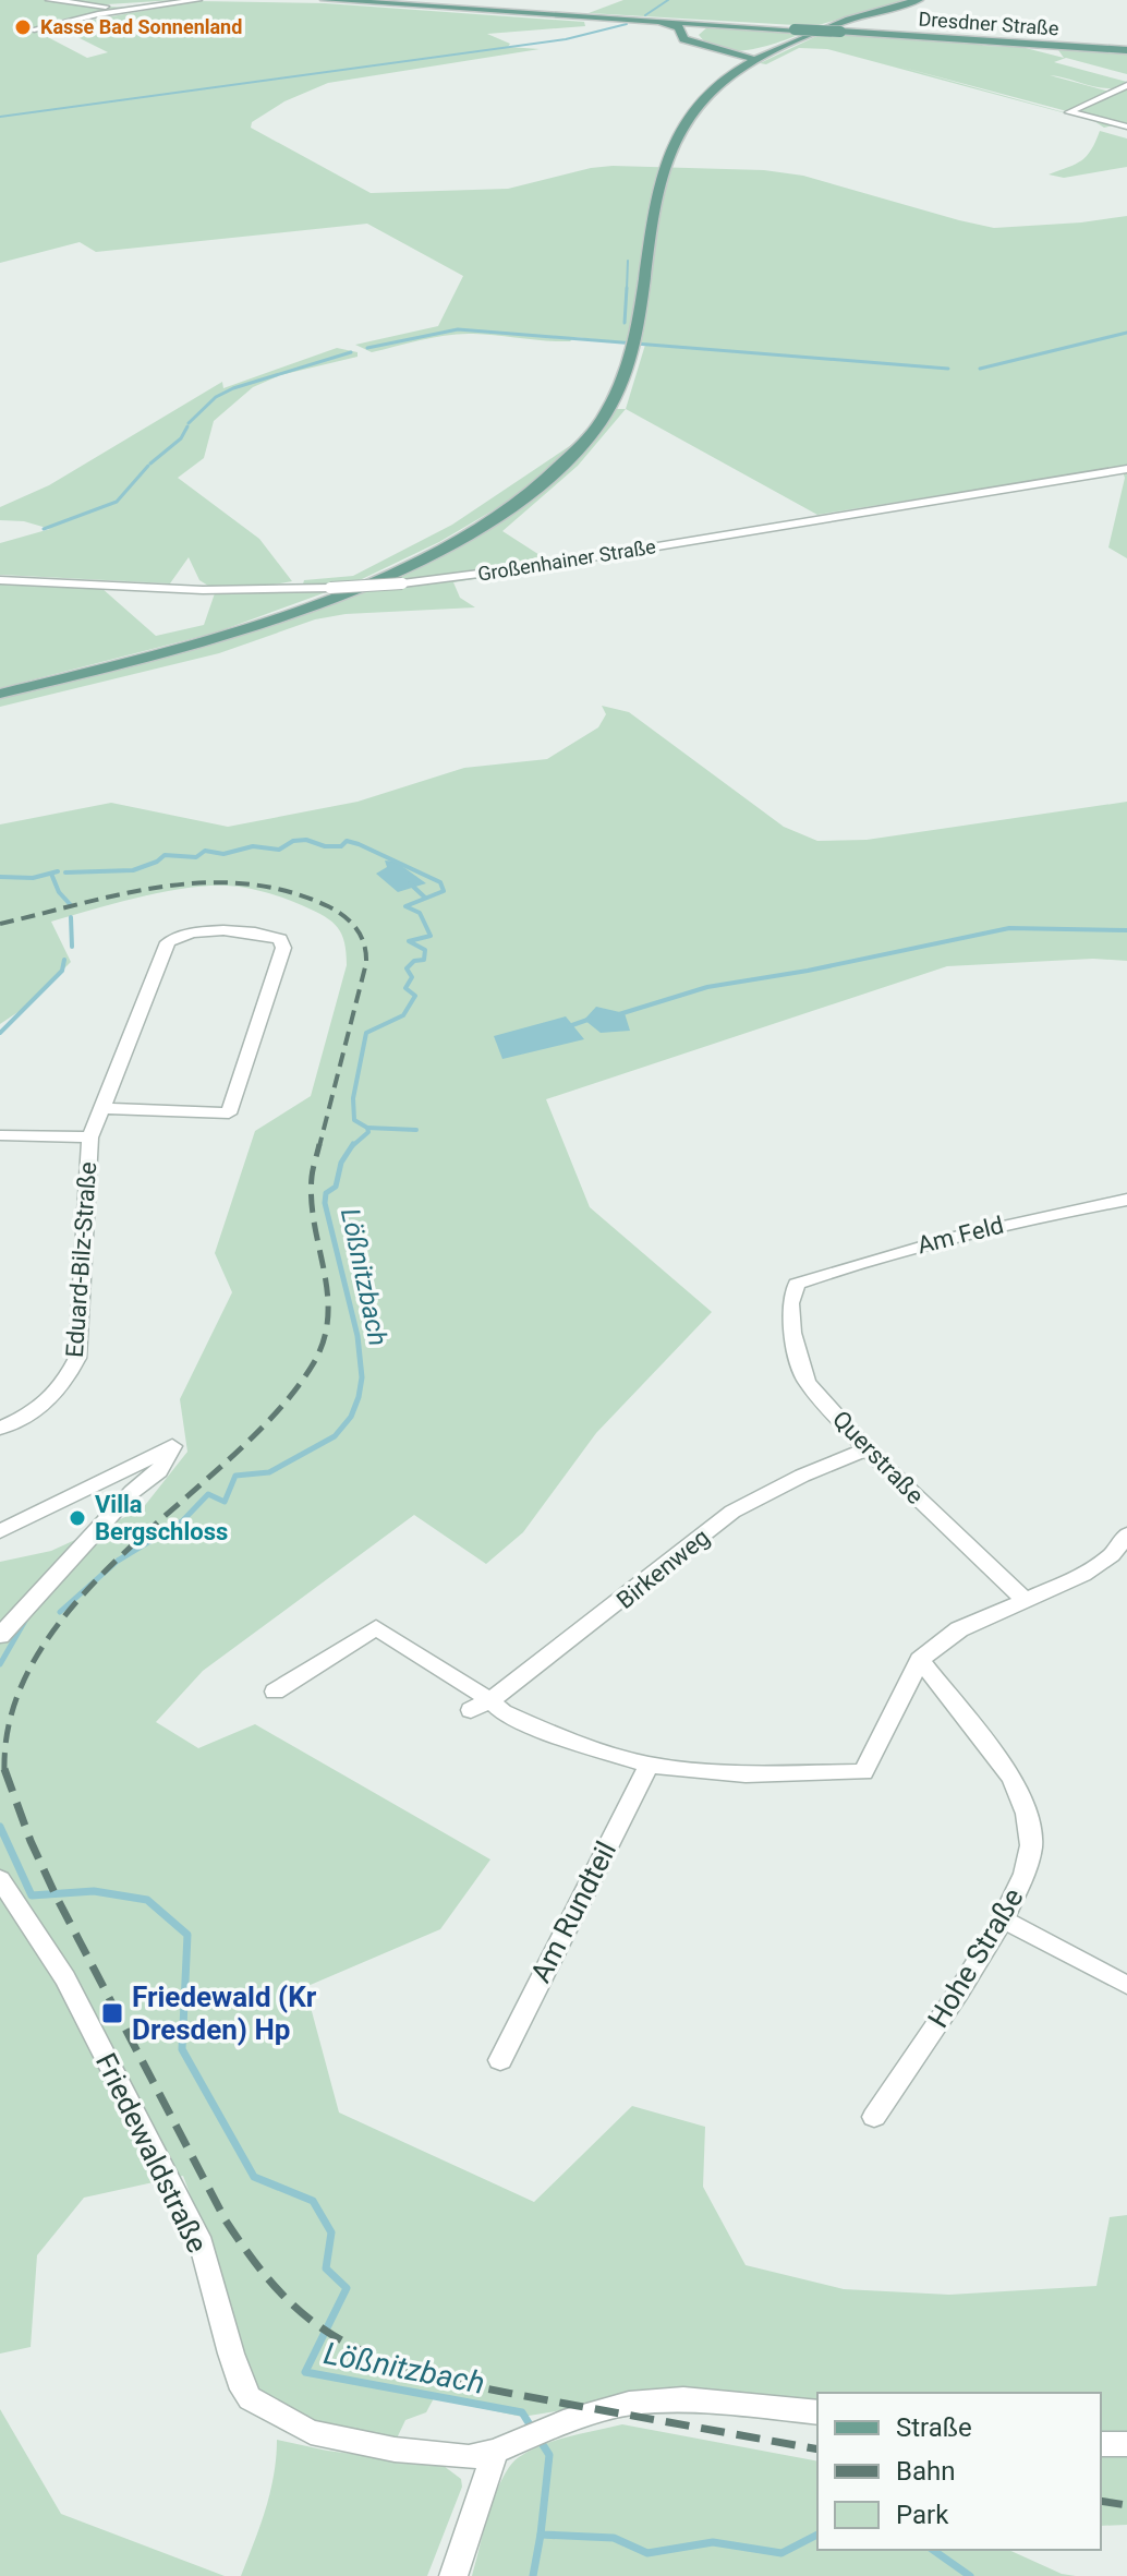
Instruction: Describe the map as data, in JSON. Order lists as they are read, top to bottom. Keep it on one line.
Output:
{"streets":{"main road":["Dresdner Straße"],"street":["Großenhainer Straße","Am Feld","Eduard-Bilz-Straße","Querstraße","Birkenweg","Am Rundteil","Hohe Straße","Friedewaldstraße"]},"crossings":[["Am Feld","Querstraße"],["Querstraße","Birkenweg"]],"water":["Lößnitzbach"],"places":{"other":["Kasse Bad Sonnenland","Villa Bergschloss"],"transit":["Friedewald (Kr Dresden) Hp"]},"legend":["Straße","Bahn","Park"]}
